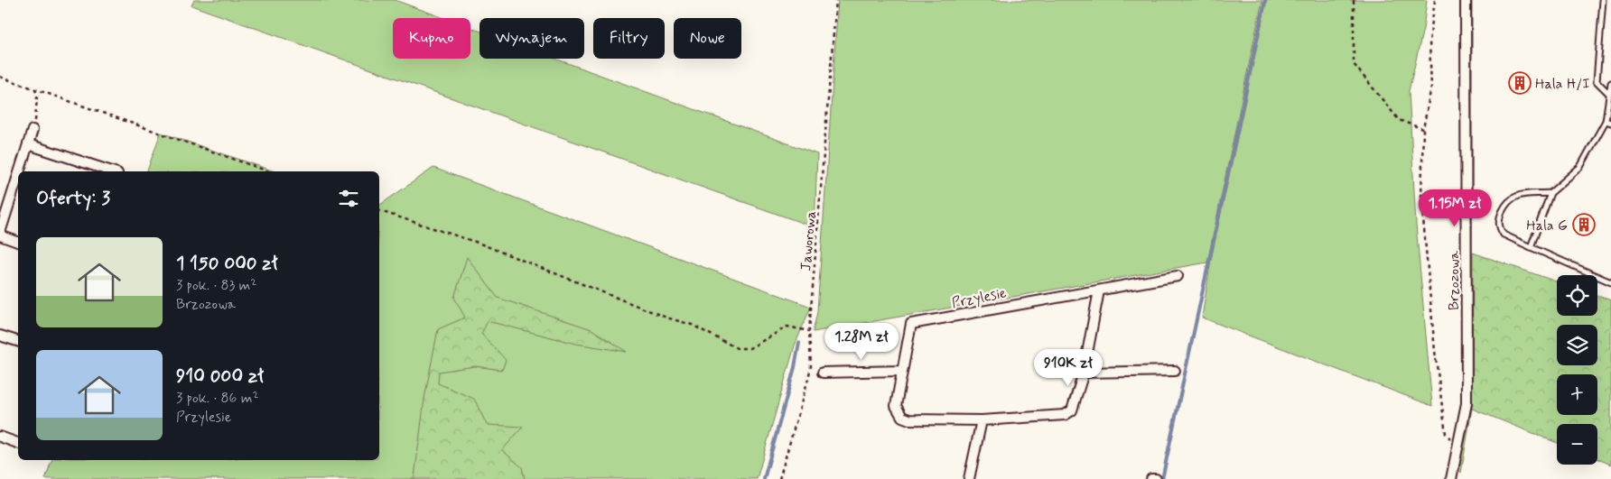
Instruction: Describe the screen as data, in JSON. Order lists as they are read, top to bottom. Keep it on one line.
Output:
{"streets":{"street":["Brzozowa","Przylesie"],"path":["Jaworowa"]},"places":{"building":["Hala H/I","Hala G"]},"page":{"chip":["Kupno","Wynajem","Filtry","Nowe"],"heading":"Oferty: 3","price":["1.15M zł","1.28M zł","910K zł"],"list":[{"name":"1 150 000 zł","note":"3 pok. · 83 m² · Brzozowa"},{"name":"910 000 zł","note":"3 pok. · 86 m² · Przylesie"}],"map_buttons":["+","−"]}}
